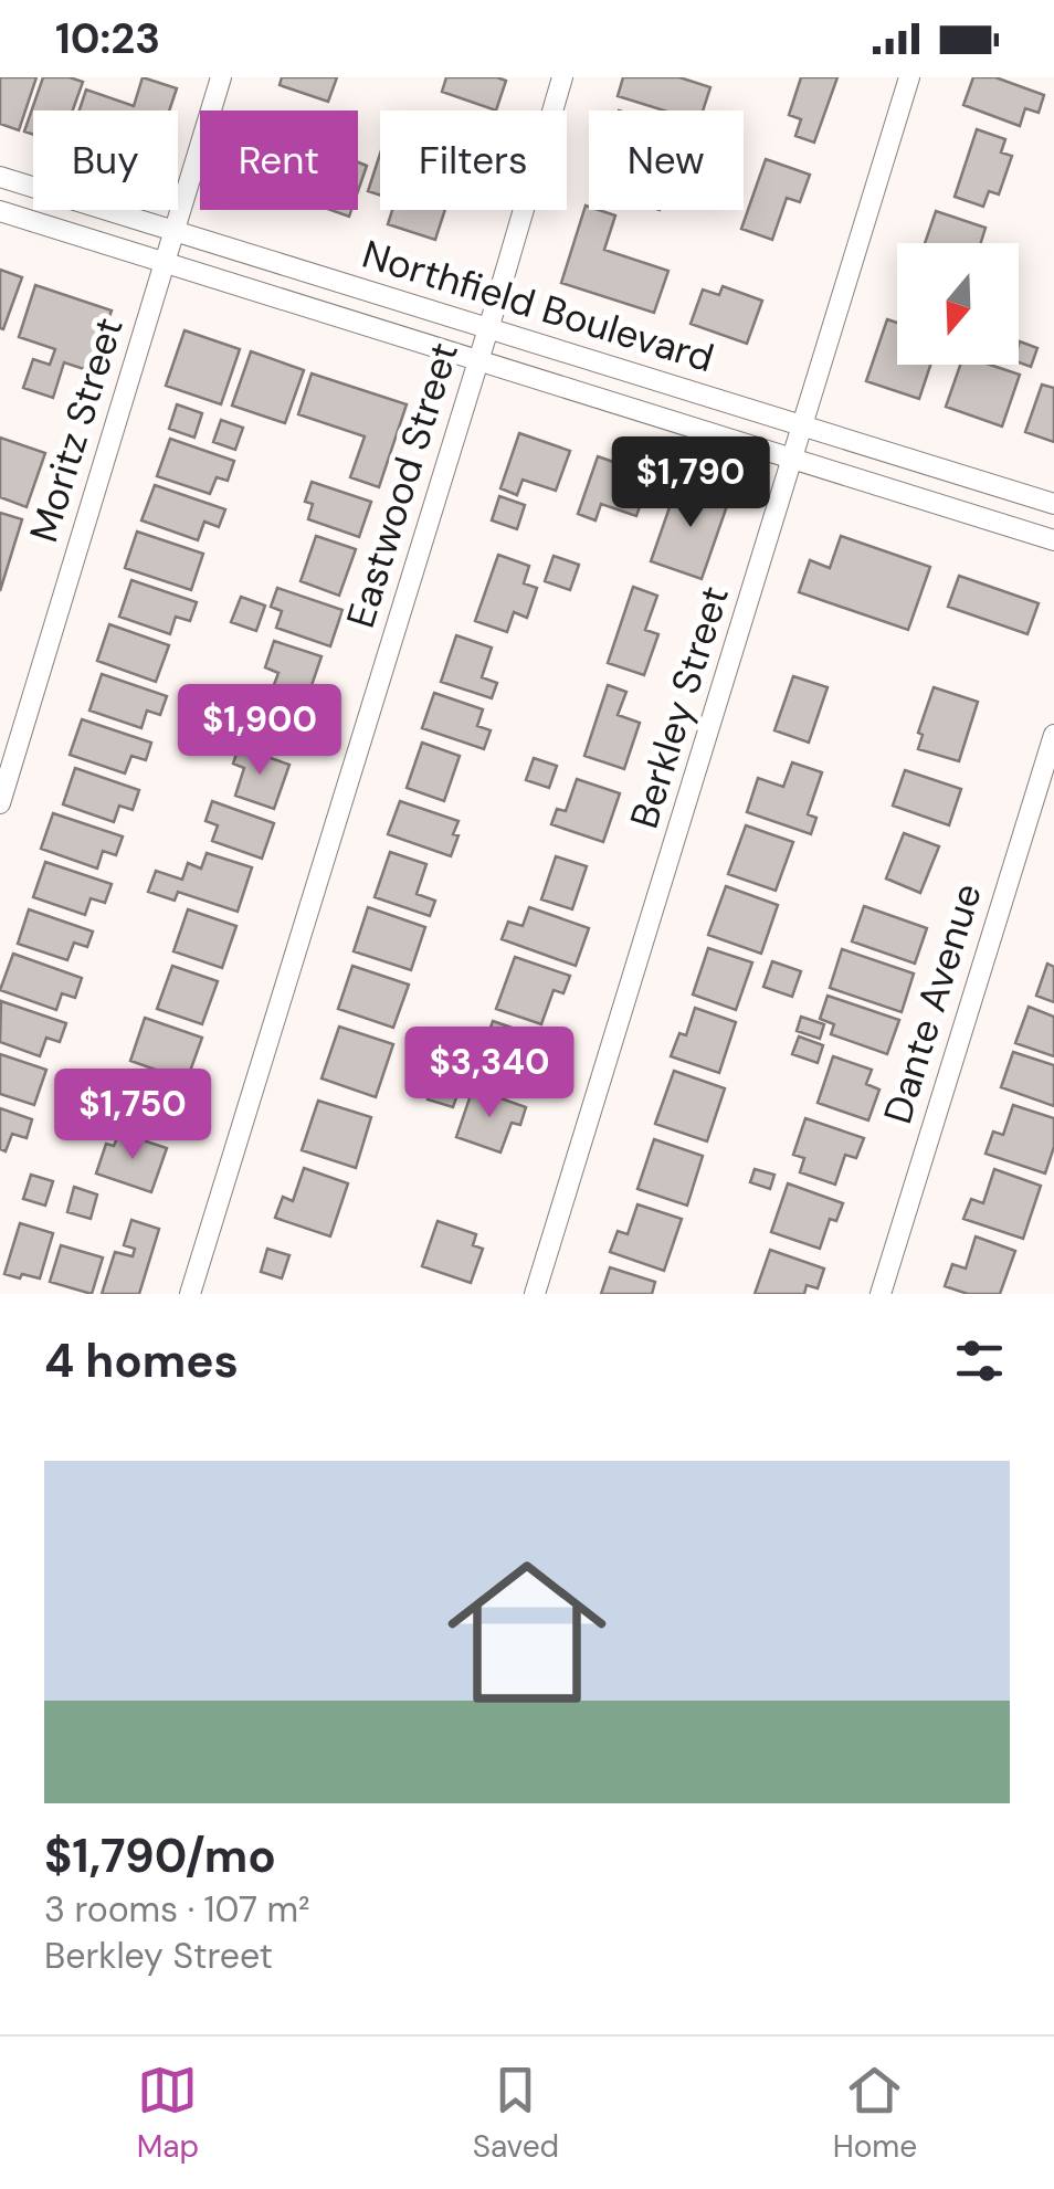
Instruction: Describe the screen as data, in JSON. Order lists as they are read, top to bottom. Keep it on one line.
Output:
{"streets":{"street":["Northfield Boulevard","Moritz Street","Eastwood Street","Berkley Street","Dante Avenue"]},"crossings":[["Northfield Boulevard","Moritz Street"],["Northfield Boulevard","Eastwood Street"],["Northfield Boulevard","Berkley Street"]],"north":"bottom","page":{"status":"10:23","chip":["Buy","Rent","Filters","New"],"price":["$1,790","$1,900","$3,340","$1,750"],"heading":"4 homes","list":[{"name":"$1,790/mo","note":"3 rooms · 107 m² · Berkley Street"}],"tabs":["Map","Saved","Home"]}}
